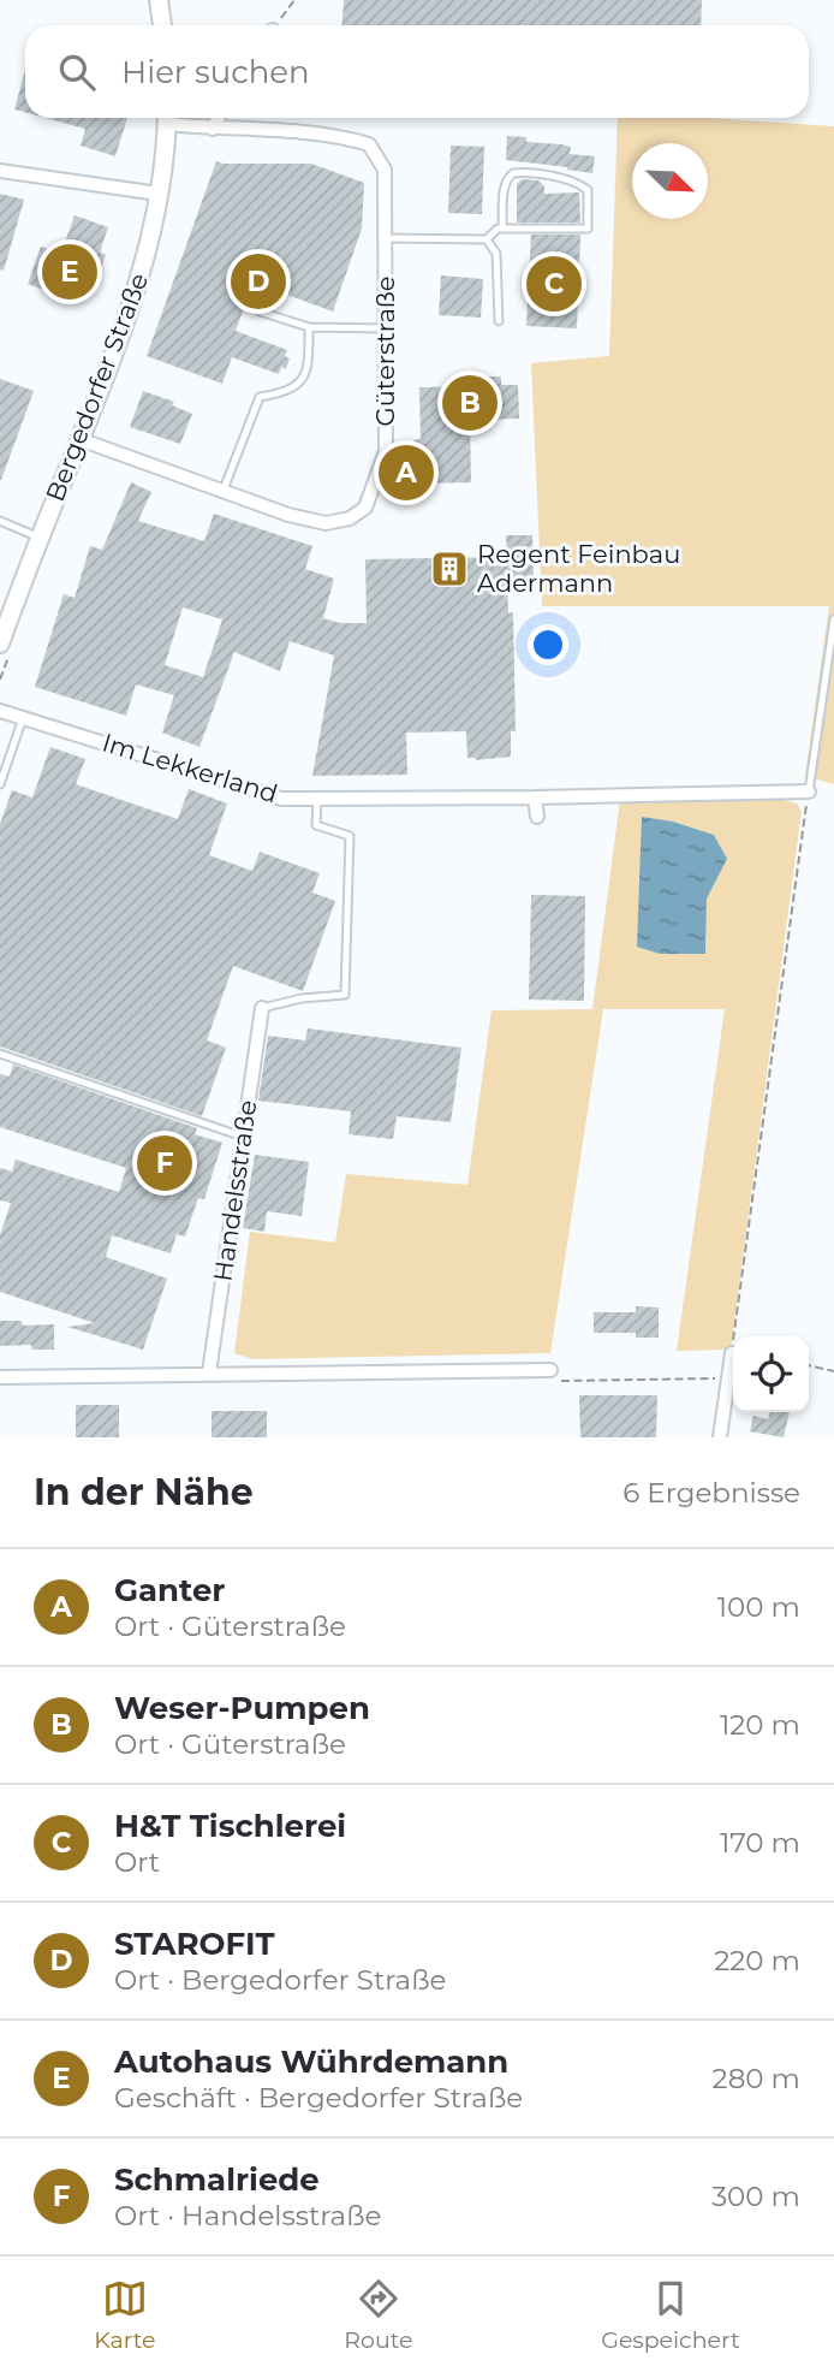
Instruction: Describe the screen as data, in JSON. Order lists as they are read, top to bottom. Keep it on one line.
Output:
{"streets":{"street":["Güterstraße","Bergedorfer Straße","Im Lekkerland","Handelsstraße"]},"crossings":[["Güterstraße","Bergedorfer Straße"]],"places":{"building":["Regent Feinbau Adermann"]},"north":"bottom right","page":{"search":"Hier suchen","pins":["E","D","C","B","A","F"],"heading":["In der Nähe","6 Ergebnisse"],"list":[{"mark":"A","name":"Ganter","note":"Ort · Güterstraße","value":"100 m"},{"mark":"B","name":"Weser-Pumpen","note":"Ort · Güterstraße","value":"120 m"},{"mark":"C","name":"H&T Tischlerei","note":"Ort","value":"170 m"},{"mark":"D","name":"STAROFIT","note":"Ort · Bergedorfer Straße","value":"220 m"},{"mark":"E","name":"Autohaus Wührdemann","note":"Geschäft · Bergedorfer Straße","value":"280 m"},{"mark":"F","name":"Schmalriede","note":"Ort · Handelsstraße","value":"300 m"}],"nav":["Karte","Route","Gespeichert"]}}
